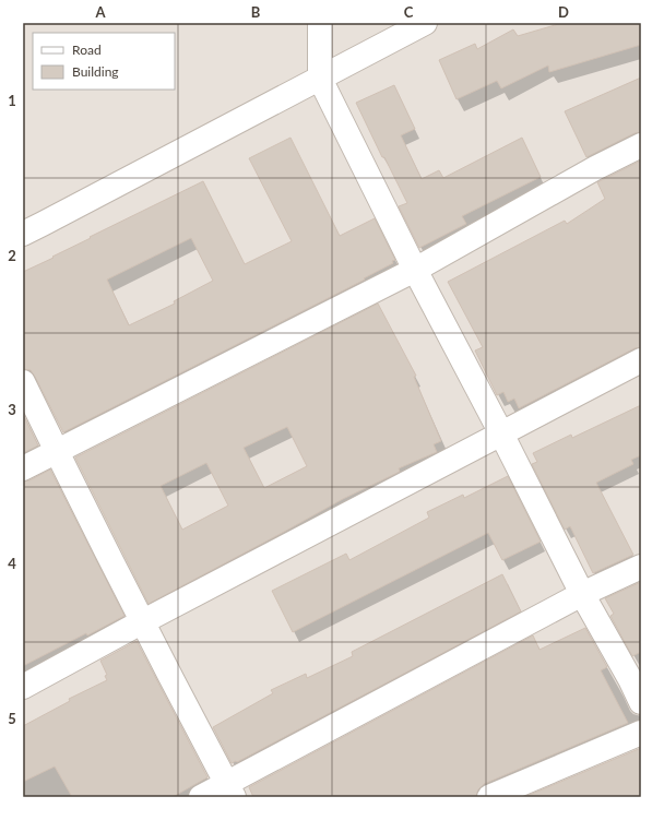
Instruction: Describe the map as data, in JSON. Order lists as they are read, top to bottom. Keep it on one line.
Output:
{"legend":["Road","Building"],"grid":{"columns":["A","B","C","D"],"rows":["1","2","3","4","5"]}}
